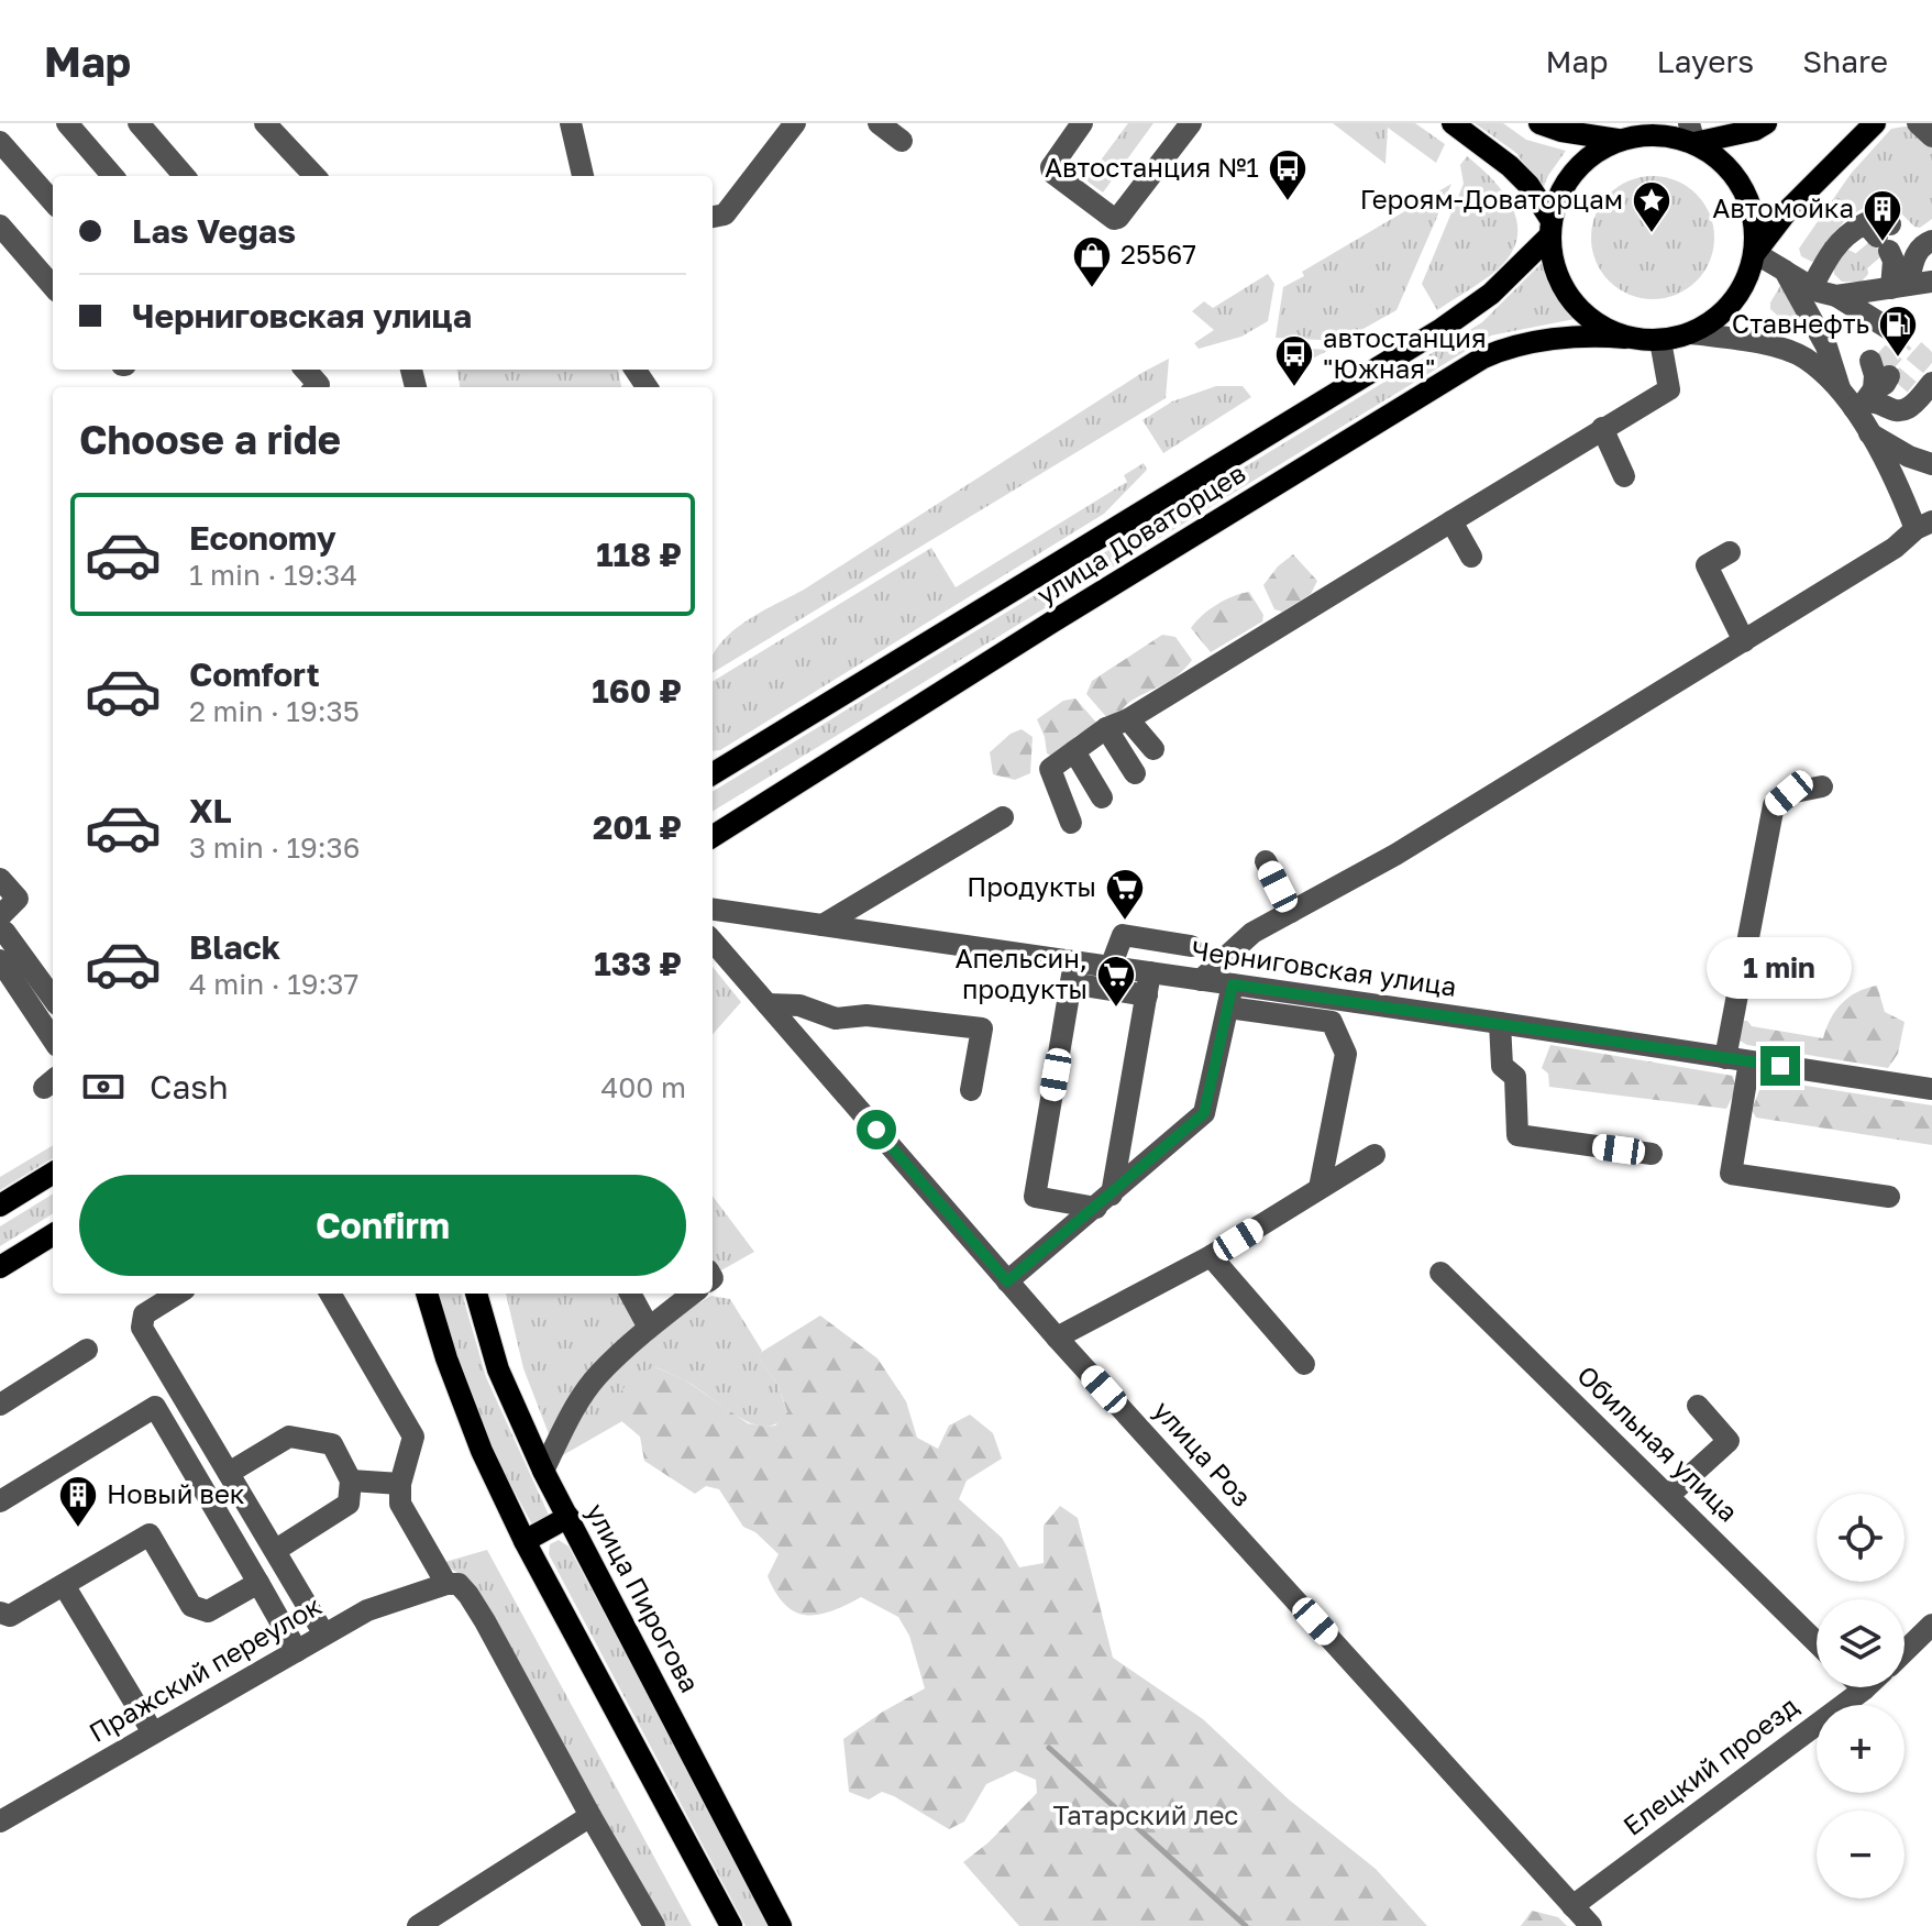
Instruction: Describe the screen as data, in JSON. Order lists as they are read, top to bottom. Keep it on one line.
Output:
{"streets":{"main road":["улица Доваторцев","улица Пирогова"],"street":["Черниговская улица","Обильная улица","улица Роз","Пражский переулок","Елецкий проезд"]},"crossings":[["улица Роз","Елецкий проезд"]],"parks":["Татарский лес"],"places":{"bus stop":["Автостанция №1","автостанция \"Южная\""],"place":["Героям-Доваторцам"],"building":["Автомойка","Новый век"],"shop":["25567"],"fuel station":["Ставнефть"],"supermarket":["Продукты","Апельсин, продукты"]},"page":{"header":"Map","nav":["Map","Layers","Share"],"banner":["Las Vegas","Черниговская улица"],"heading":"Choose a ride","list":[{"name":"Economy","note":"1 min · 19:34","value":"118 ₽"},{"name":"Comfort","note":"2 min · 19:35","value":"160 ₽"},{"name":"XL","note":"3 min · 19:36","value":"201 ₽"},{"name":"Black","note":"4 min · 19:37","value":"133 ₽"}],"bubble":"1 min","pay":["Cash","400 m"],"buttons":"Confirm","map_buttons":["+","−"]}}
